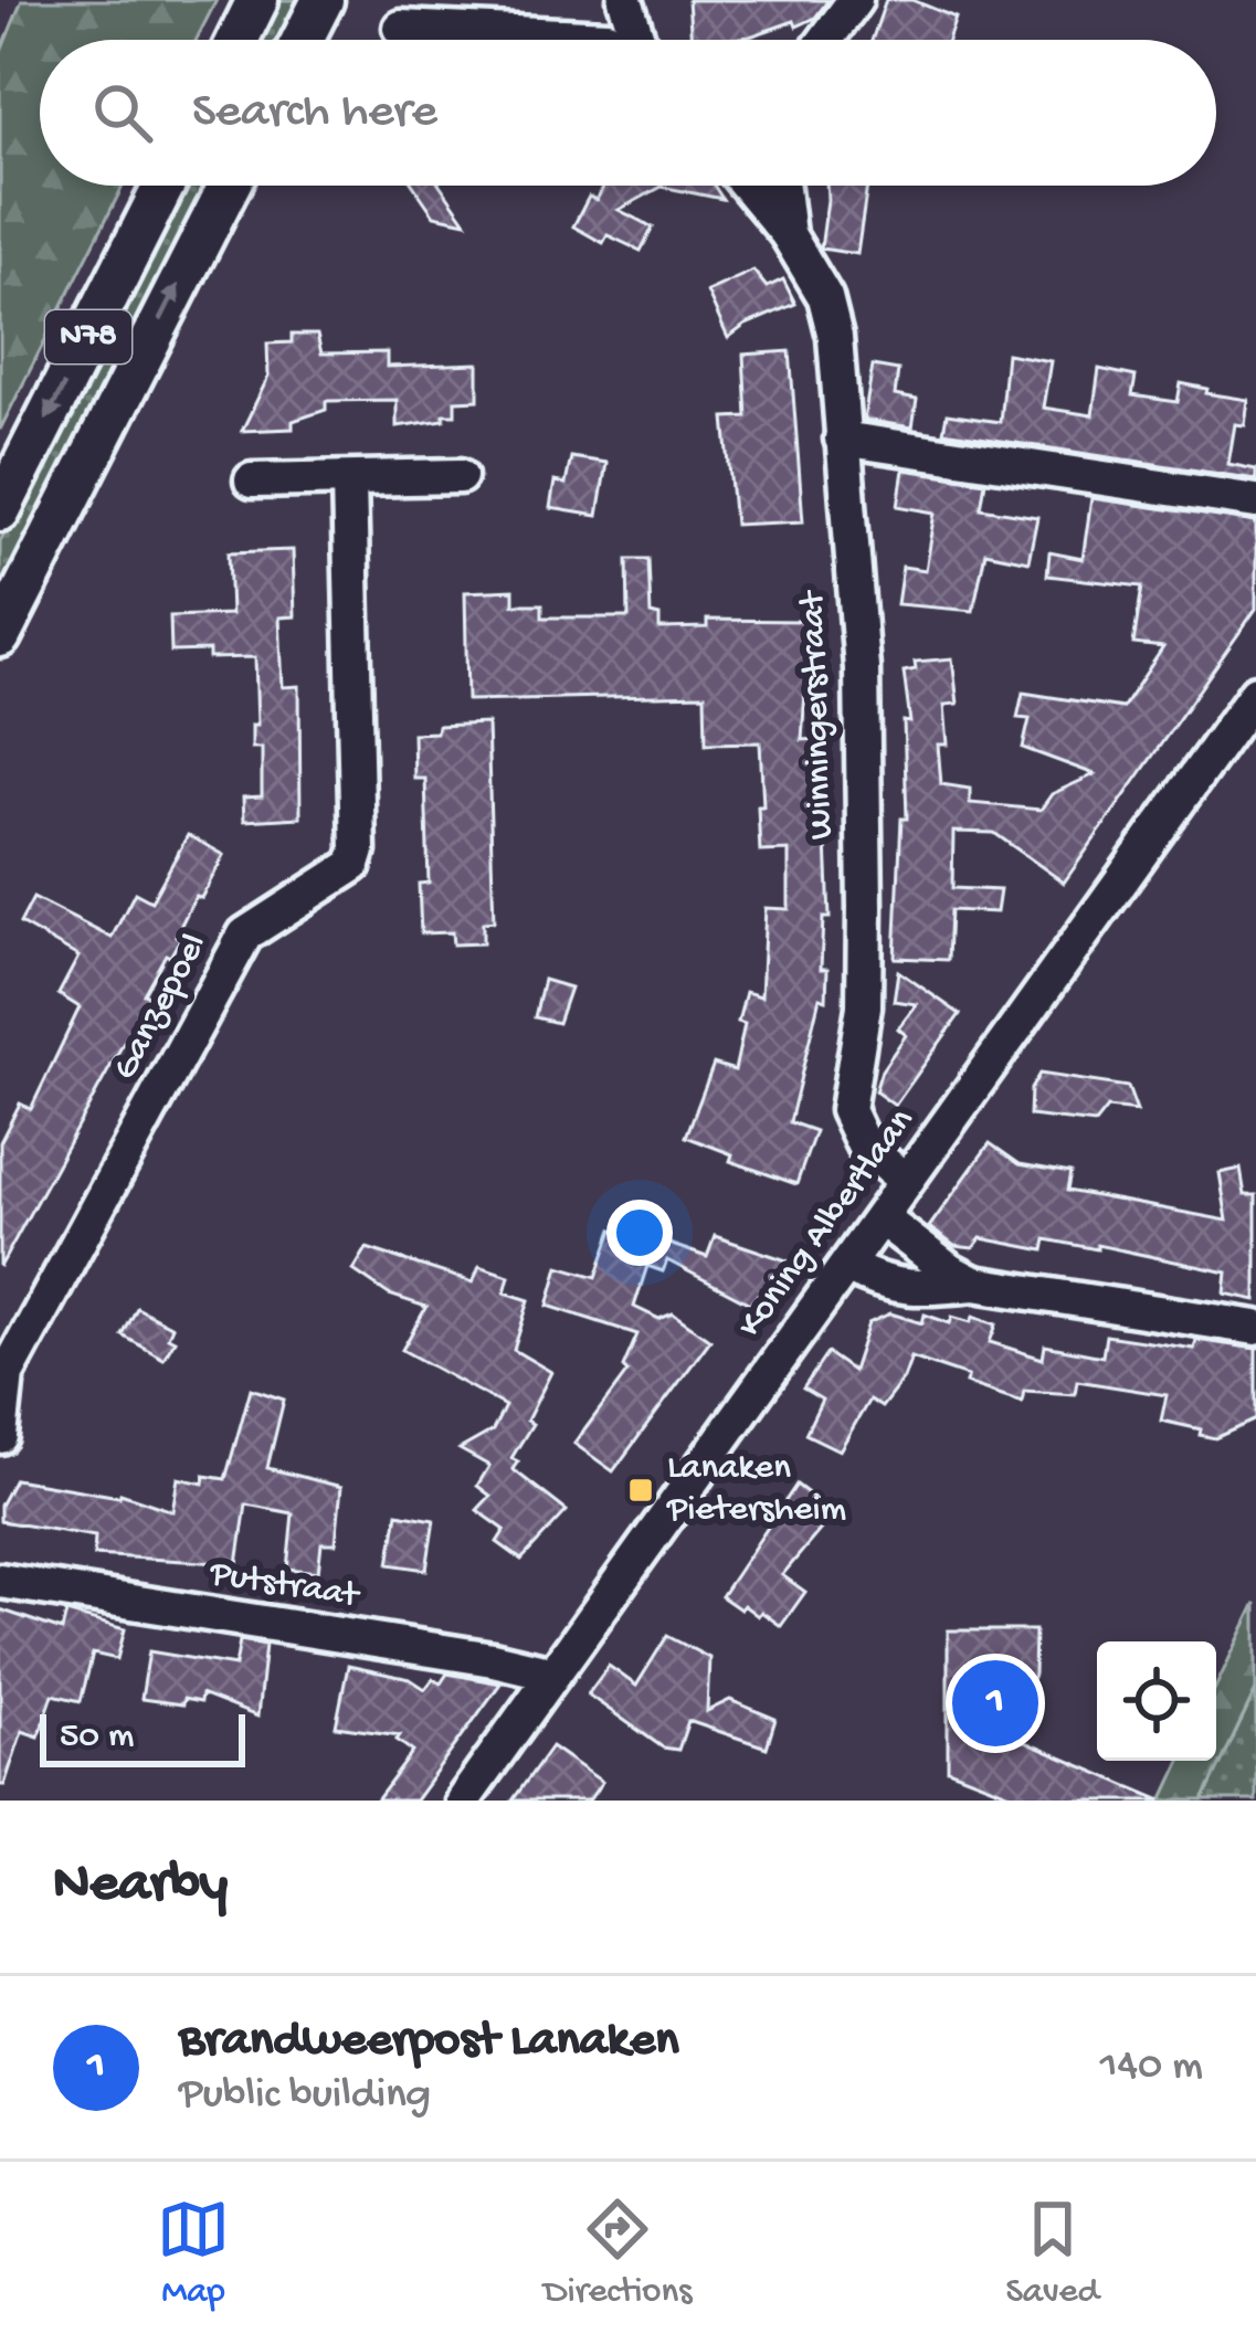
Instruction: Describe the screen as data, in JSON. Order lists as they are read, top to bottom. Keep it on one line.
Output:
{"streets":{"main road":["N78"],"street":["Winningerstraat","Ganzepoel","Koning Albertlaan","Putstraat"]},"crossings":[["Winningerstraat","Koning Albertlaan"],["Koning Albertlaan","Putstraat"]],"places":{"transit":["Lanaken Pietersheim"]},"scale_bar":"50 m","page":{"search":"Search here","pins":"1","scale":"50 m","heading":"Nearby","list":[{"mark":"1","name":"Brandweerpost Lanaken","note":"Public building","value":"140 m"}],"nav":["Map","Directions","Saved"]}}
